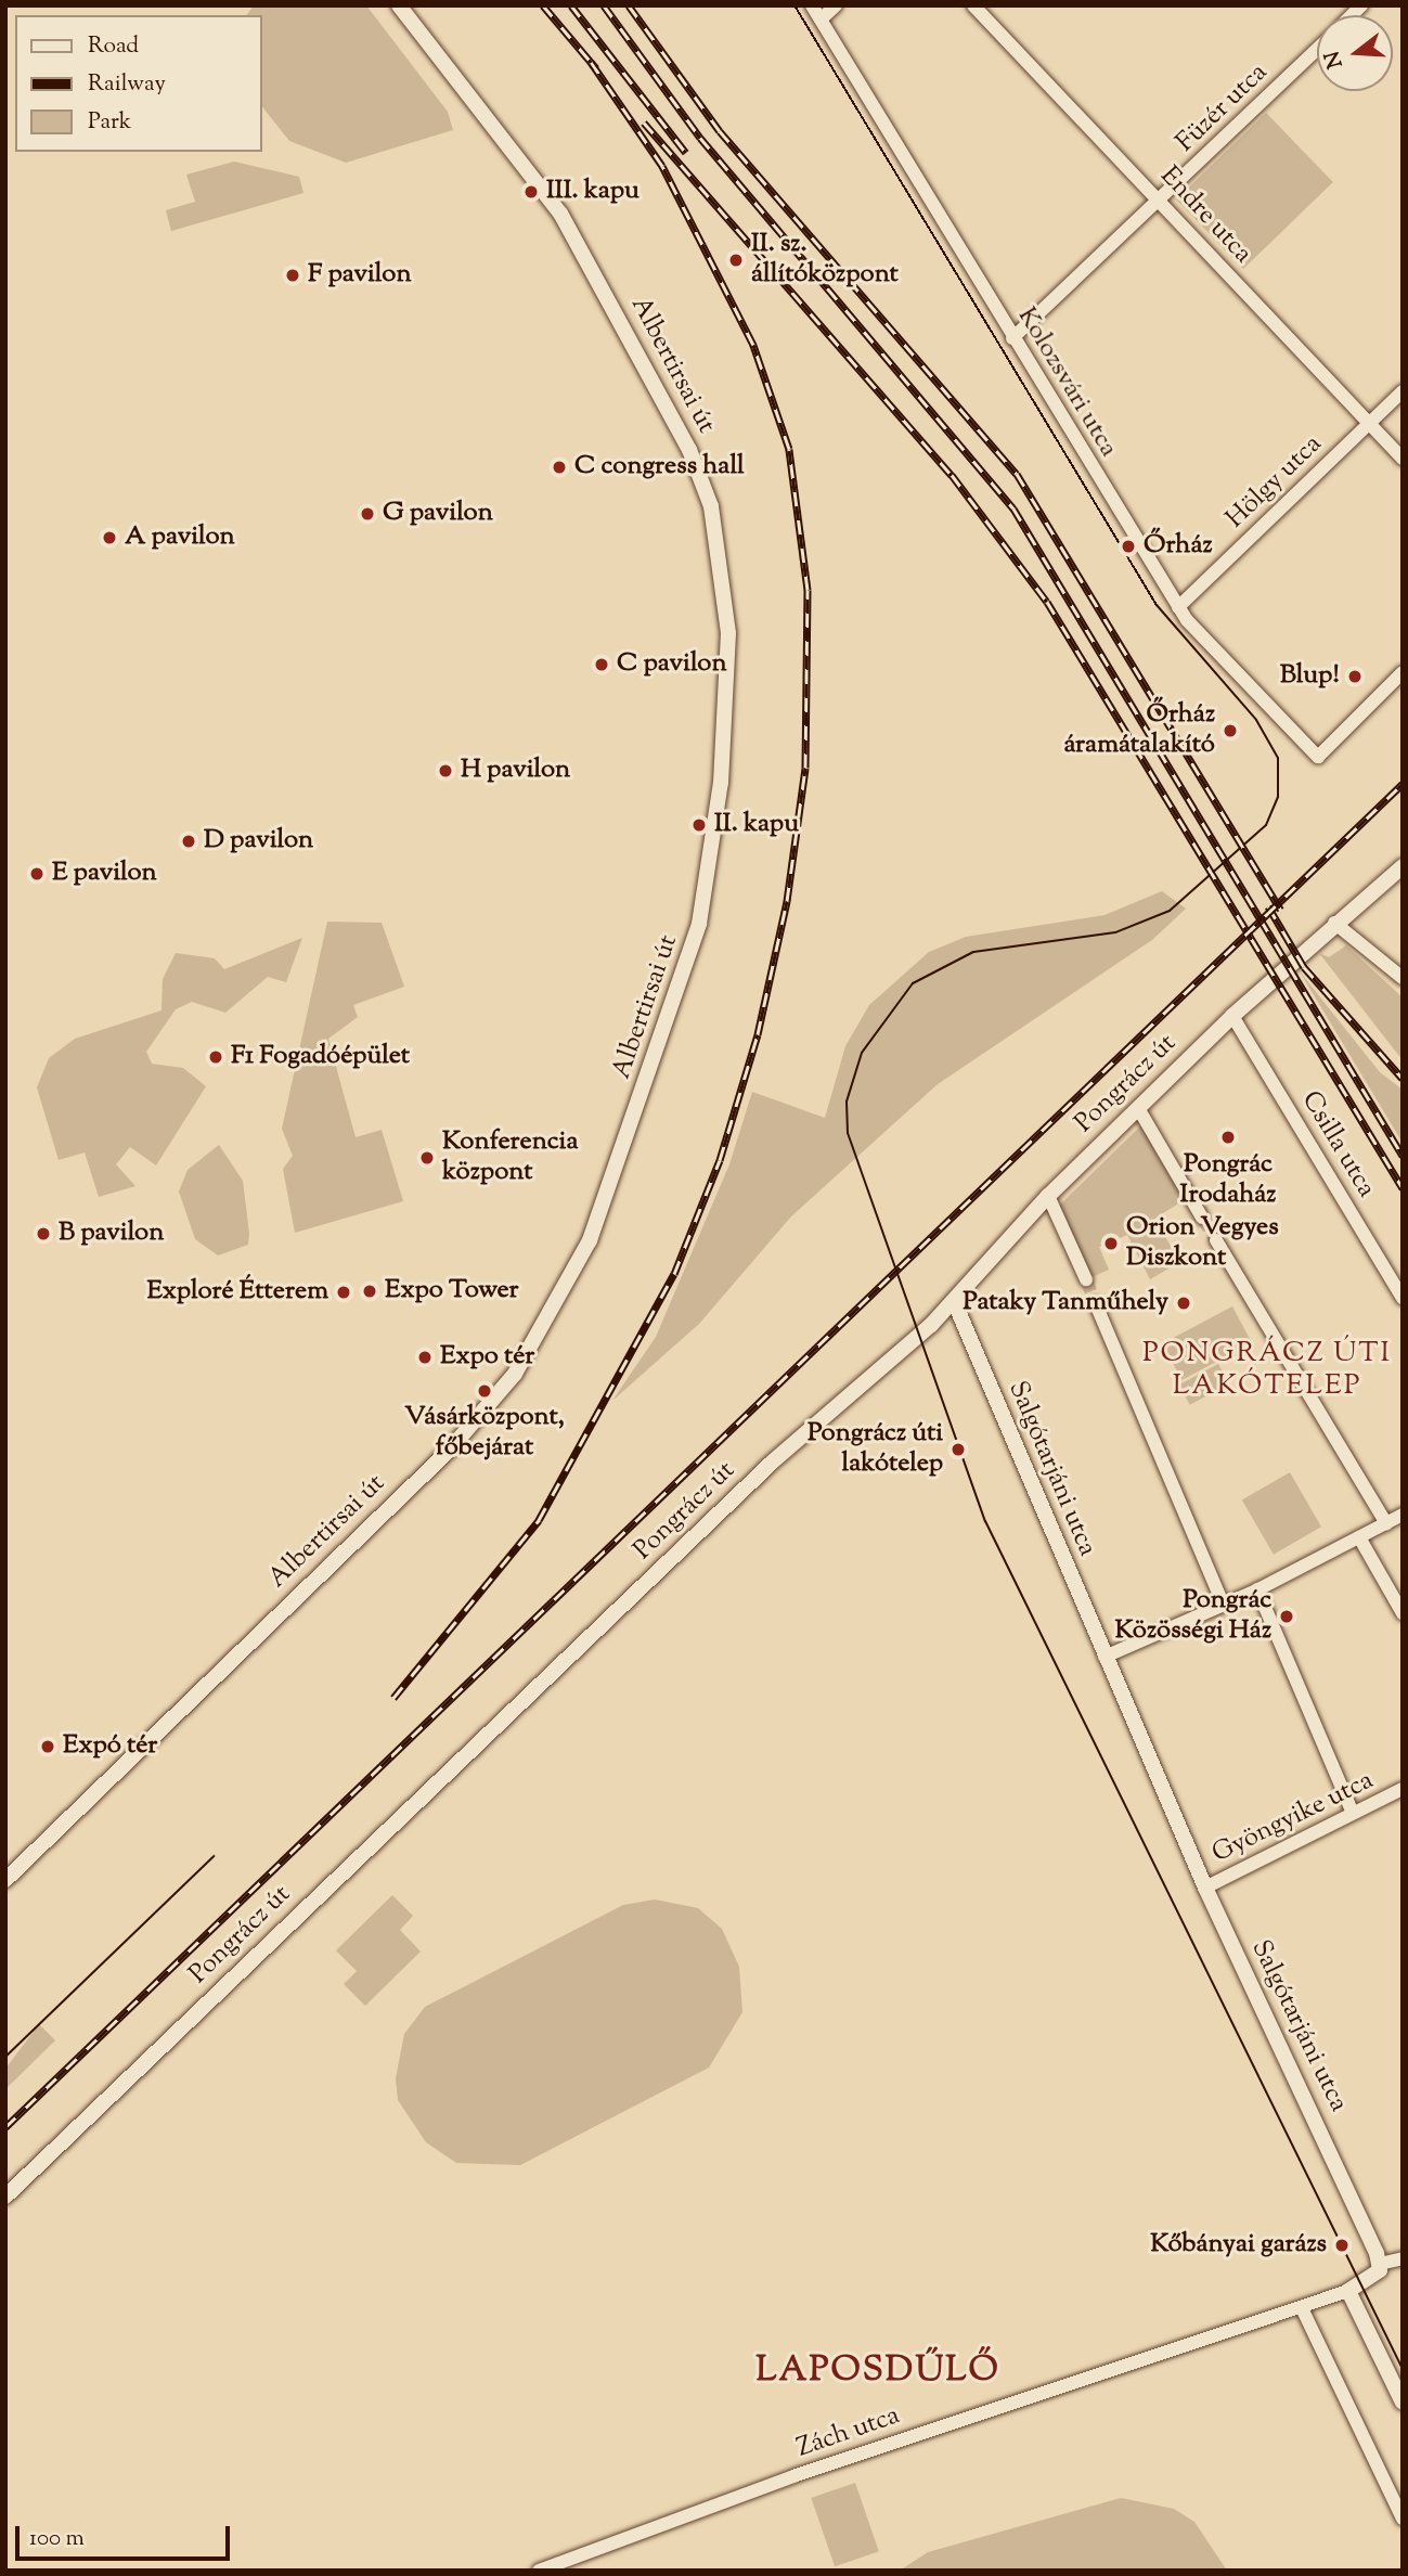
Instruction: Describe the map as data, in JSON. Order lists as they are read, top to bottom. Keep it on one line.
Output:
{"streets":{"street":["Füzér utca","Endre utca","Albertirsai út","Kolozsvári utca","Hölgy utca","Pongrácz út","Csilla utca","Salgótarjáni utca","Gyöngyike utca","Zách utca"]},"crossings":[["Füzér utca","Endre utca"],["Füzér utca","Kolozsvári utca"],["Endre utca","Hölgy utca"],["Kolozsvári utca","Hölgy utca"],["Pongrácz út","Csilla utca"],["Pongrácz út","Salgótarjáni utca"],["Salgótarjáni utca","Gyöngyike utca"]],"districts":["PONGRÁCZ ÚTI LAKÓTELEP","LAPOSDŰLŐ"],"places":["III. kapu","II. sz. állítóközpont","F pavilon","C congress hall","G pavilon","A pavilon","Őrház","C pavilon","Blup!","Őrház áramátalakító","H pavilon","II. kapu","D pavilon","E pavilon","F1 Fogadóépület","Pongrác Irodaház","Konferencia központ","B pavilon","Orion Vegyes Diszkont","Expo Tower","Exploré Étterem","Pataky Tanműhely","Expo tér","Vásárközpont, főbejárat","Pongrácz úti lakótelep","Pongrác Közösségi Ház","Expó tér","Kőbányai garázs"],"legend":["Road","Railway","Park"],"scale_bar":"100 m","north":"left"}
